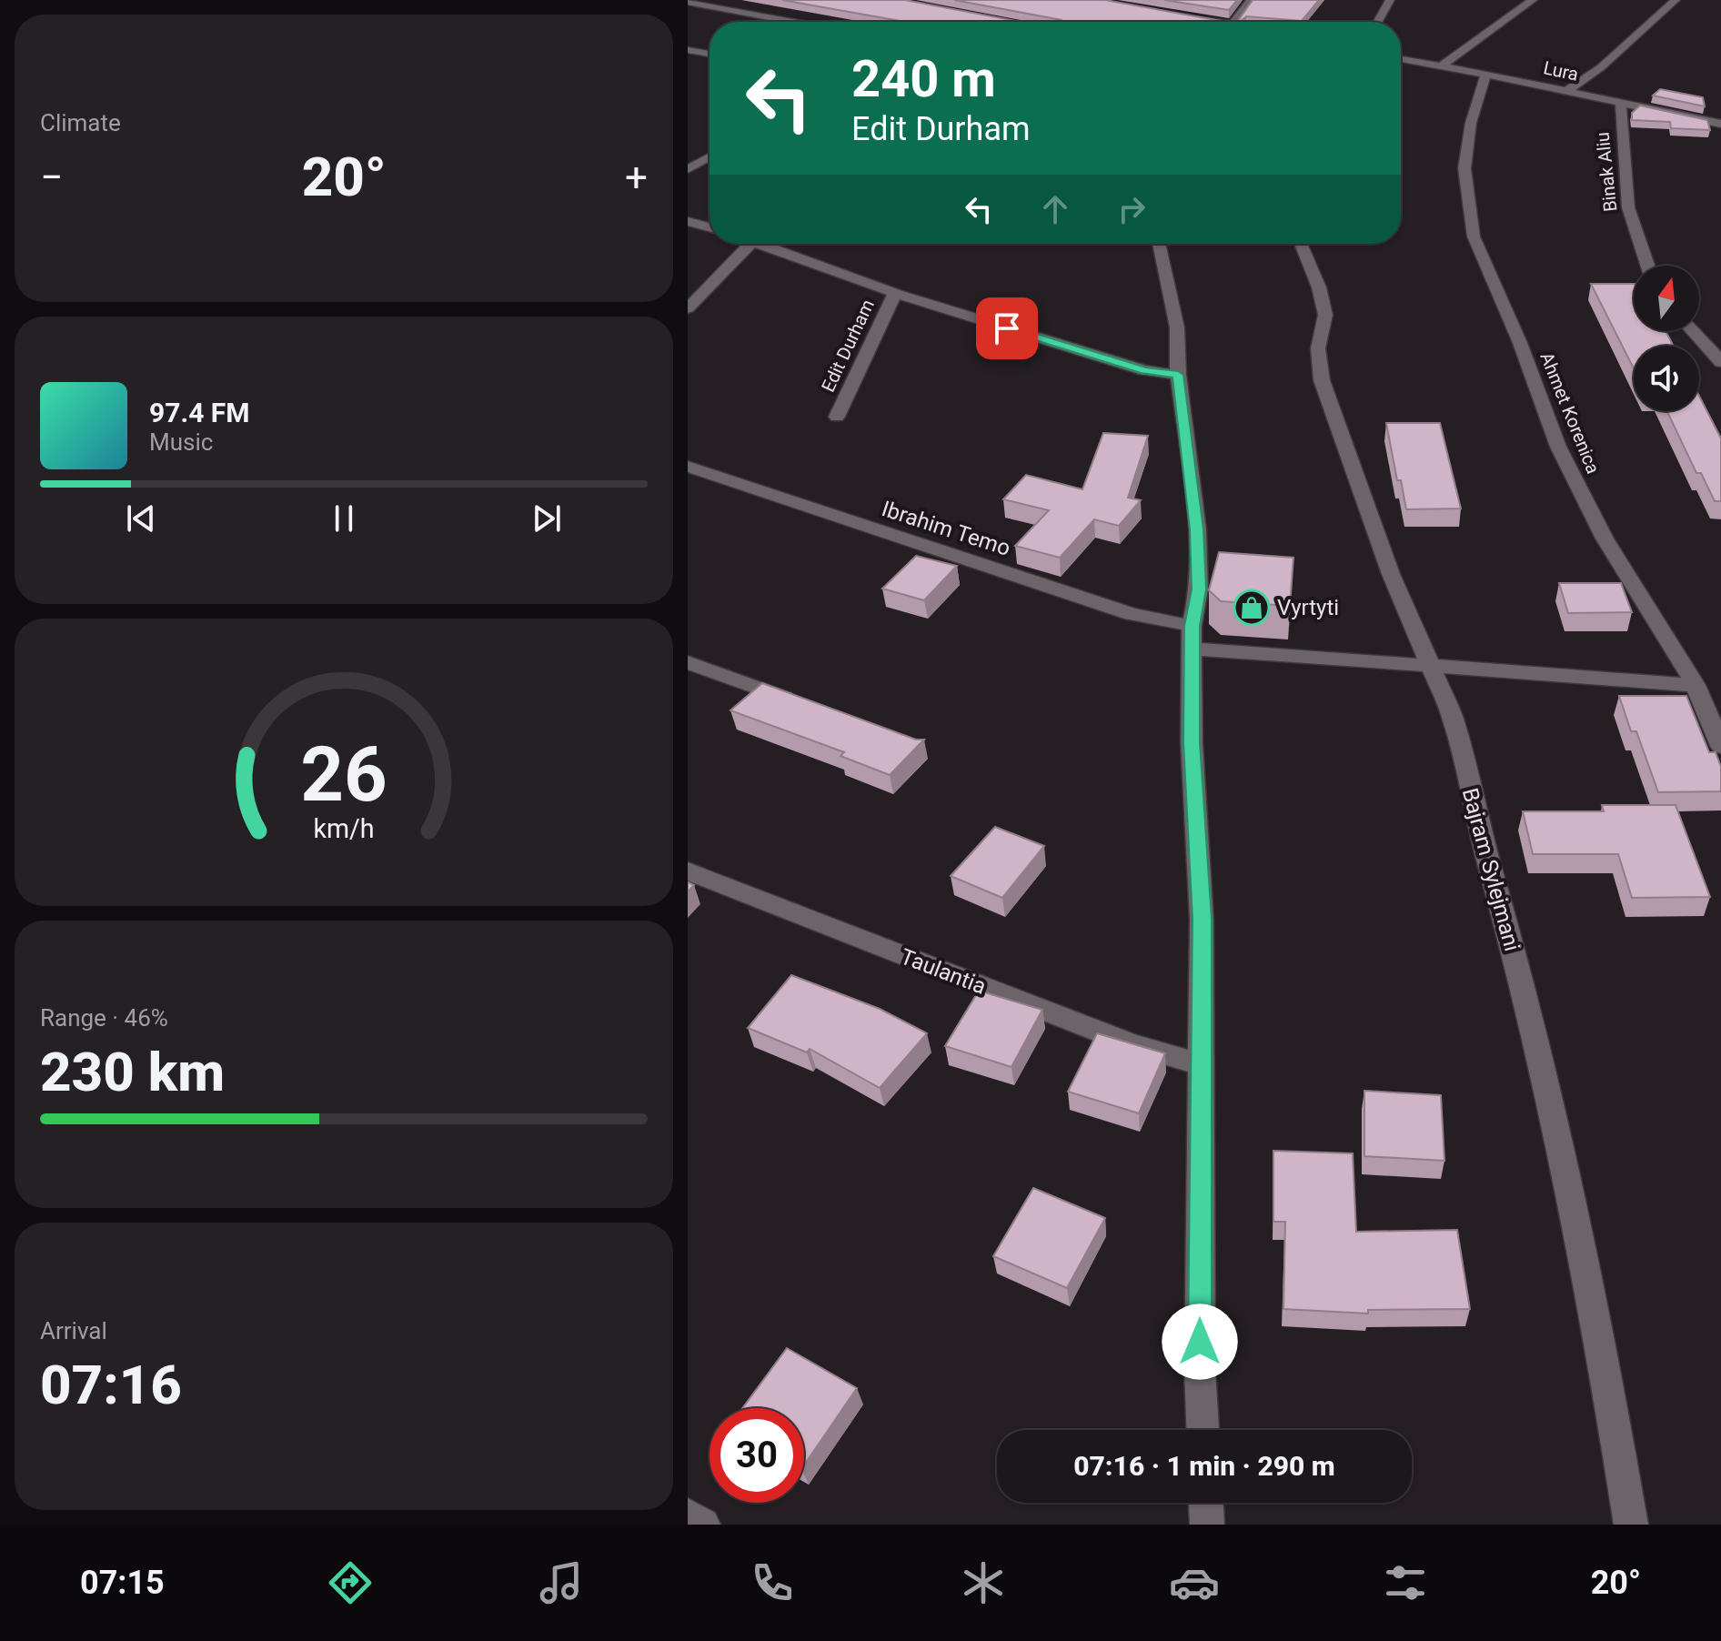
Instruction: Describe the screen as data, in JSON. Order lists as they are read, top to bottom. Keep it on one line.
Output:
{"streets":{"street":["Lura","Binak Aliu","Edit Durham","Ahmet Korenica","Ibrahim Temo","Bajram Sylejmani","Taulantia"]},"crossings":[["Lura","Binak Aliu"],["Lura","Ahmet Korenica"],["Ahmet Korenica","Ibrahim Temo"],["Ibrahim Temo","Bajram Sylejmani"]],"places":{"shop":["Vyrtyti"]},"north":"top","page":{"tile":["Climate",["Range · 46%","230 km"],["Arrival","07:16"]],"turn":["240 m","Edit Durham"],"heat":["−","20°","+"],"song":["97.4 FM","Music"],"limit":"30","trip":"07:16 · 1 min · 290 m","tabs":["07:15","20°"],"gauge":["26","km/h"]}}
